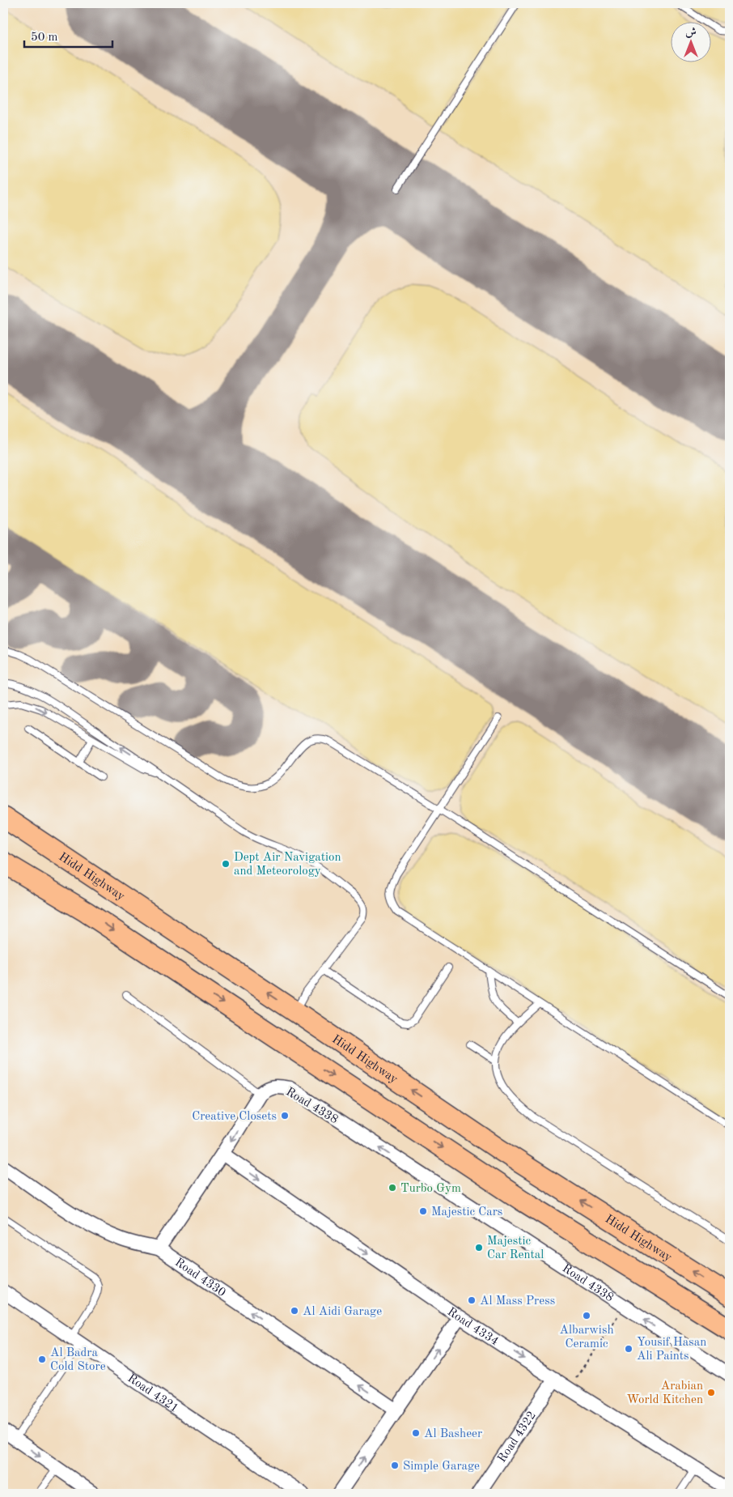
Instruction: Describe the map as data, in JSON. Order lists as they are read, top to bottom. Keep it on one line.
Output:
{"streets":{"main road":["Hidd Highway"],"street":["Road 4338","Road 4330","Road 4334","Road 4321","Road 4322"]},"crossings":[["Road 4334","Road 4322"]],"one_way":["Road 4338","Road 4330","Road 4334"],"places":["Dept Air Navigation and Meteorology","Creative Closets","Turbo Gym","Majestic Cars","Majestic Car Rental","Al Mass Press","Al Aidi Garage","Albarwish Ceramic","Yousif Hasan Ali Paints","Al Badra Cold Store","Arabian World Kitchen","Al Basheer","Simple Garage"],"scale_bar":"50 m","north":"top"}
